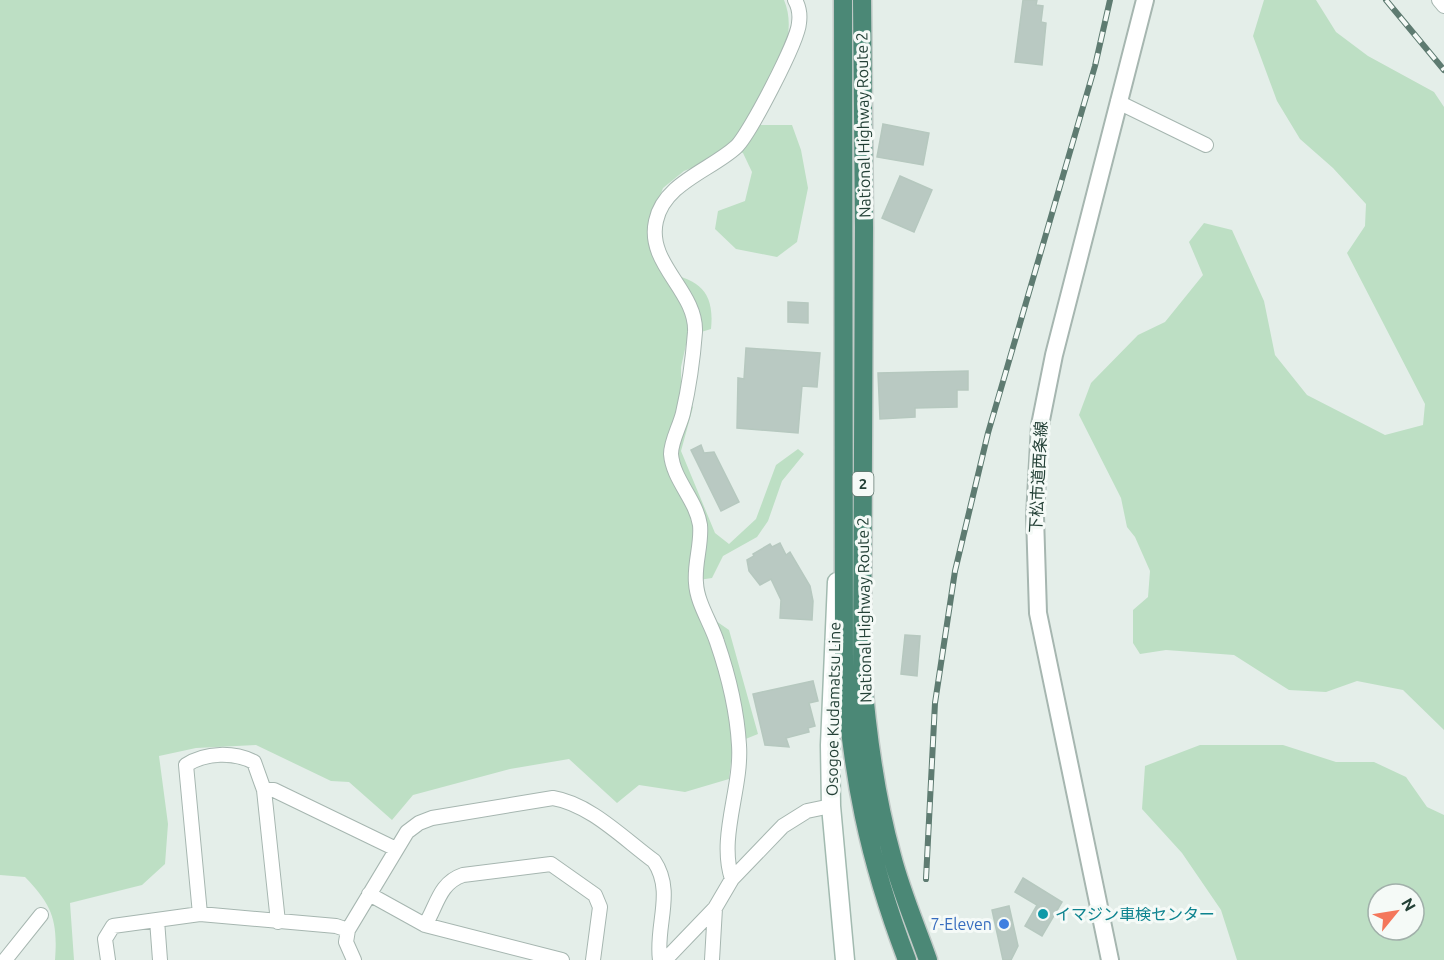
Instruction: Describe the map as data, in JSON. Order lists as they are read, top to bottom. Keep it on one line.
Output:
{"streets":{"highway":["National Highway Route 2","2"],"main road":["Osogoe Kudamatsu Line"],"street":["下松市道西条線"]},"crossings":[["National Highway Route 2","Osogoe Kudamatsu Line"]],"places":["イマジン車検センター","7-Eleven"],"north":"top right"}
